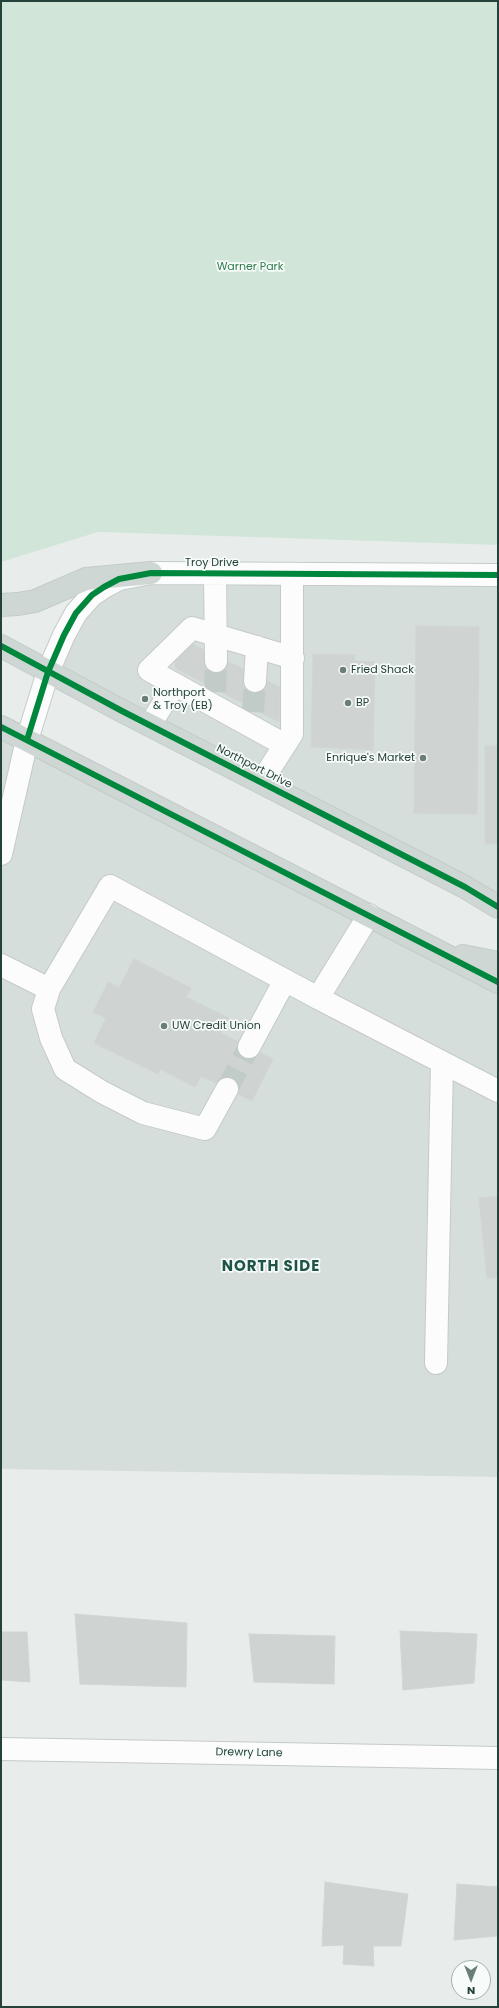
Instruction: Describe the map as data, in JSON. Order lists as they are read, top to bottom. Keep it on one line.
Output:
{"streets":{"main road":["Northport Drive"],"street":["Troy Drive","Drewry Lane"]},"crossings":[["Troy Drive","Northport Drive"]],"districts":["NORTH SIDE"],"parks":["Warner Park"],"places":["Fried Shack","Northport & Troy (EB)","BP","Enrique's Market","UW Credit Union"],"north":"bottom"}
